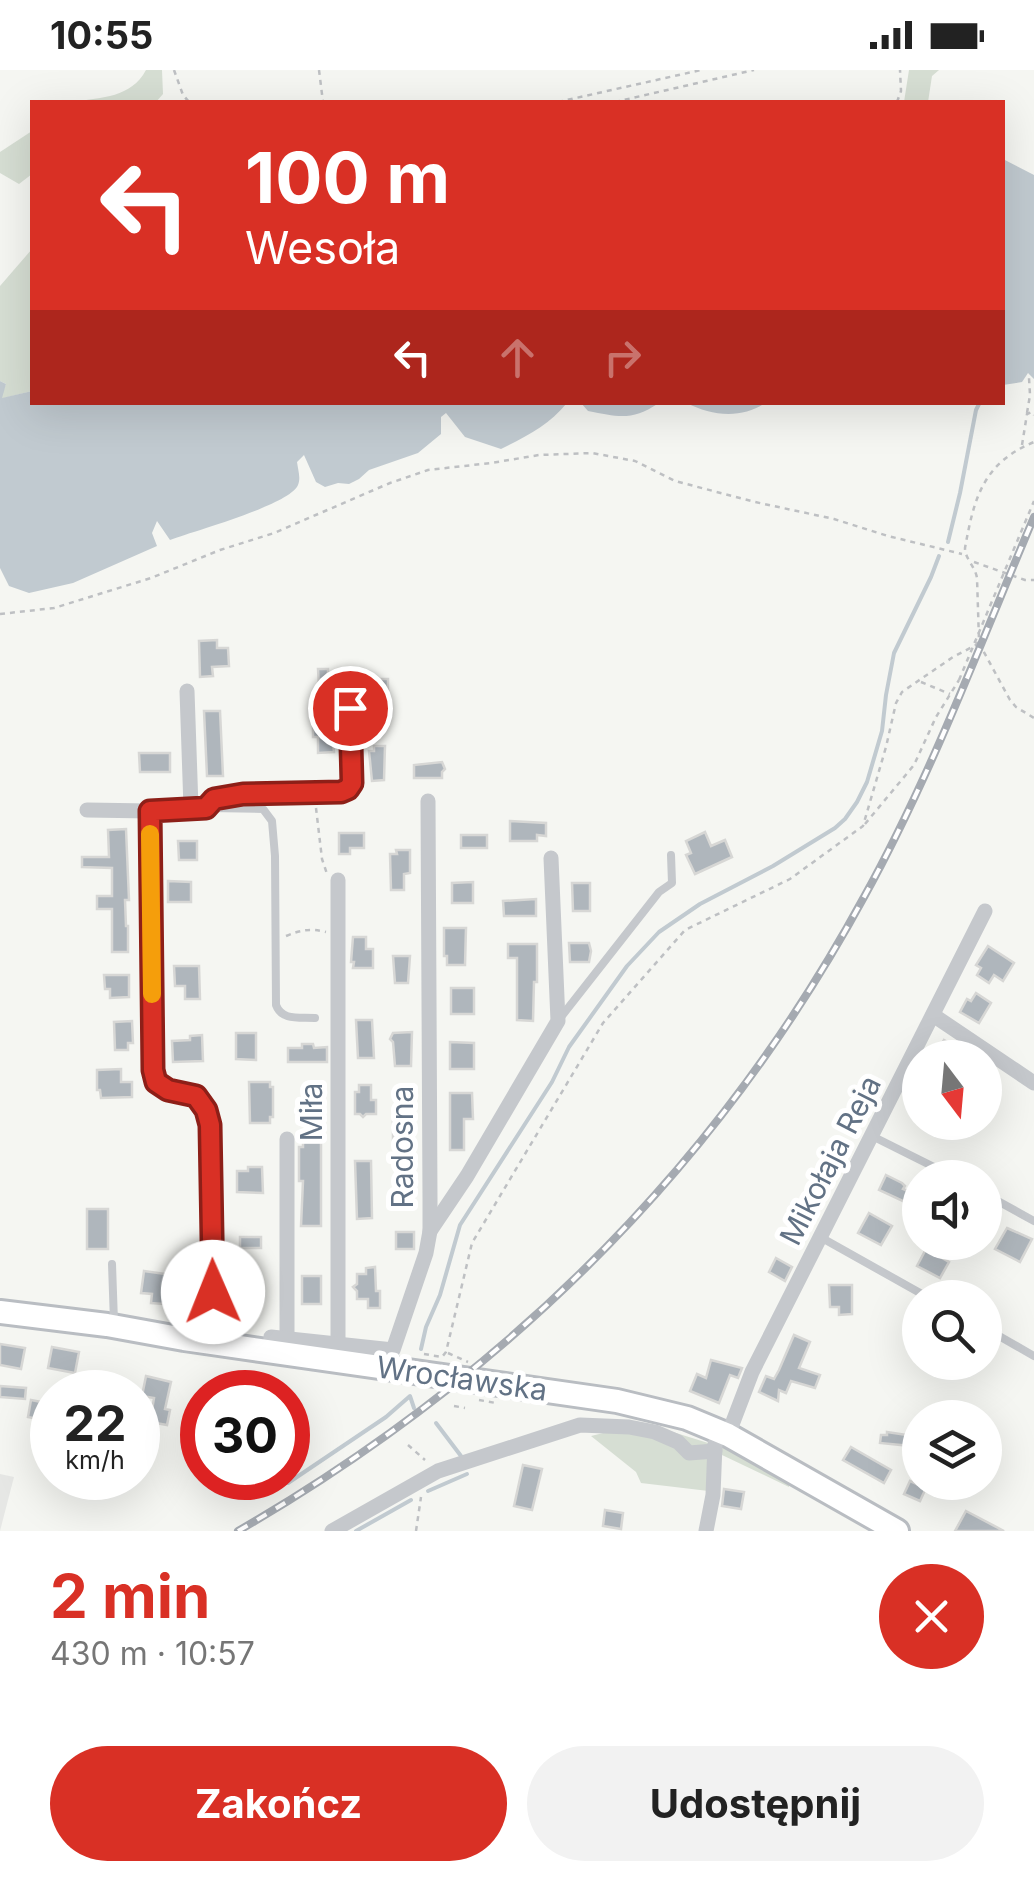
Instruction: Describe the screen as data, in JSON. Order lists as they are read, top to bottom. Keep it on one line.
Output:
{"streets":{"main road":["Wrocławska"],"street":["Miła","Radosna","Mikołaja Reja"]},"crossings":[["Miła","Radosna"],["Radosna","Wrocławska"],["Mikołaja Reja","Wrocławska"]],"north":"bottom","page":{"status":"10:55","turn":["100 m","Wesoła"],"speed":"22 km/h","limit":"30","heading":["2 min","430 m · 10:57"],"buttons":["Zakończ","Udostępnij"]}}
